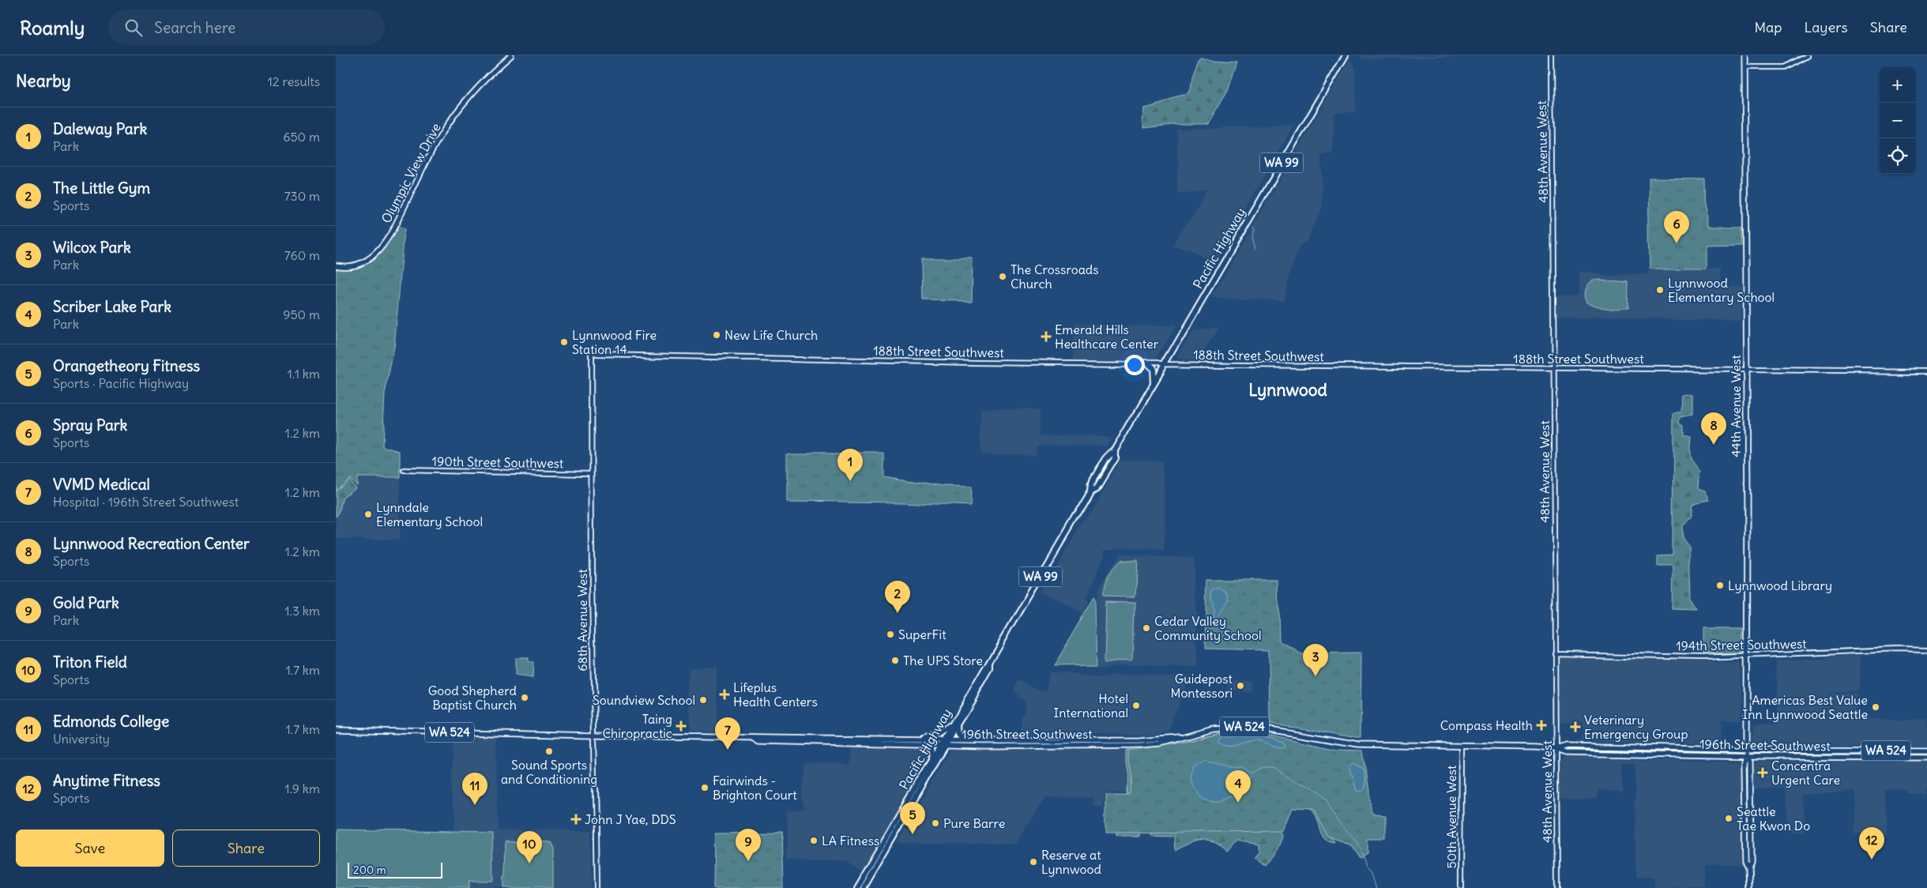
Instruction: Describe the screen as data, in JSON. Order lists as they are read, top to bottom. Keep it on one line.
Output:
{"streets":{"highway":["WA 99","Pacific Highway"],"main road":["Olympic View Drive","44th Avenue West","WA 524","196th Street Southwest"],"street":["48th Avenue West","188th Street Southwest","190th Street Southwest","68th Avenue West","194th Street Southwest","50th Avenue West"]},"crossings":[["48th Avenue West","188th Street Southwest"],["48th Avenue West","194th Street Southwest"],["48th Avenue West","196th Street Southwest"],["Pacific Highway","188th Street Southwest"],["Pacific Highway","196th Street Southwest"],["188th Street Southwest","44th Avenue West"],["188th Street Southwest","68th Avenue West"],["44th Avenue West","194th Street Southwest"],["44th Avenue West","196th Street Southwest"],["190th Street Southwest","68th Avenue West"],["68th Avenue West","196th Street Southwest"],["196th Street Southwest","50th Avenue West"]],"districts":["Lynnwood"],"places":{"other":["The Crossroads Church","Lynnwood Elementary School","New Life Church","Lynnwood Fire Station 14","Lynndale Elementary School","Lynnwood Library","Cedar Valley Community School","SuperFit","The UPS Store","Guidepost Montessori","Good Shepherd Baptist Church","Soundview School","Hotel International","Americas Best Value Inn Lynnwood Seattle","Sound Sports and Conditioning","Fairwinds - Brighton Court","Seattle Tae Kwon Do","Pure Barre","LA Fitness","Reserve at Lynnwood"],"health":["Emerald Hills Healthcare Center","Lifeplus Health Centers","Compass Health","Taing Chiropractic","Veterinary Emergency Group","Concentra Urgent Care","John J Yae, DDS"]},"scale_bar":"200 m","page":{"header":"Roamly","search":"Search here","nav":["Map","Layers","Share"],"heading":["Nearby","12 results"],"map_buttons":["+","−"],"list":[{"mark":"1","name":"Daleway Park","note":"Park","value":"650 m"},{"mark":"2","name":"The Little Gym","note":"Sports","value":"730 m"},{"mark":"3","name":"Wilcox Park","note":"Park","value":"760 m"},{"mark":"4","name":"Scriber Lake Park","note":"Park","value":"950 m"},{"mark":"5","name":"Orangetheory Fitness","note":"Sports · Pacific Highway","value":"1.1 km"},{"mark":"6","name":"Spray Park","note":"Sports","value":"1.2 km"},{"mark":"7","name":"VVMD Medical","note":"Hospital · 196th Street Southwest","value":"1.2 km"},{"mark":"8","name":"Lynnwood Recreation Center","note":"Sports","value":"1.2 km"},{"mark":"9","name":"Gold Park","note":"Park","value":"1.3 km"},{"mark":"10","name":"Triton Field","note":"Sports","value":"1.7 km"},{"mark":"11","name":"Edmonds College","note":"University","value":"1.7 km"},{"mark":"12","name":"Anytime Fitness","note":"Sports","value":"1.9 km"}],"pins":["6","8","1","2","3","7","4","11","5","12","9","10"],"buttons":["Save","Share"],"scale":"200 m"}}
